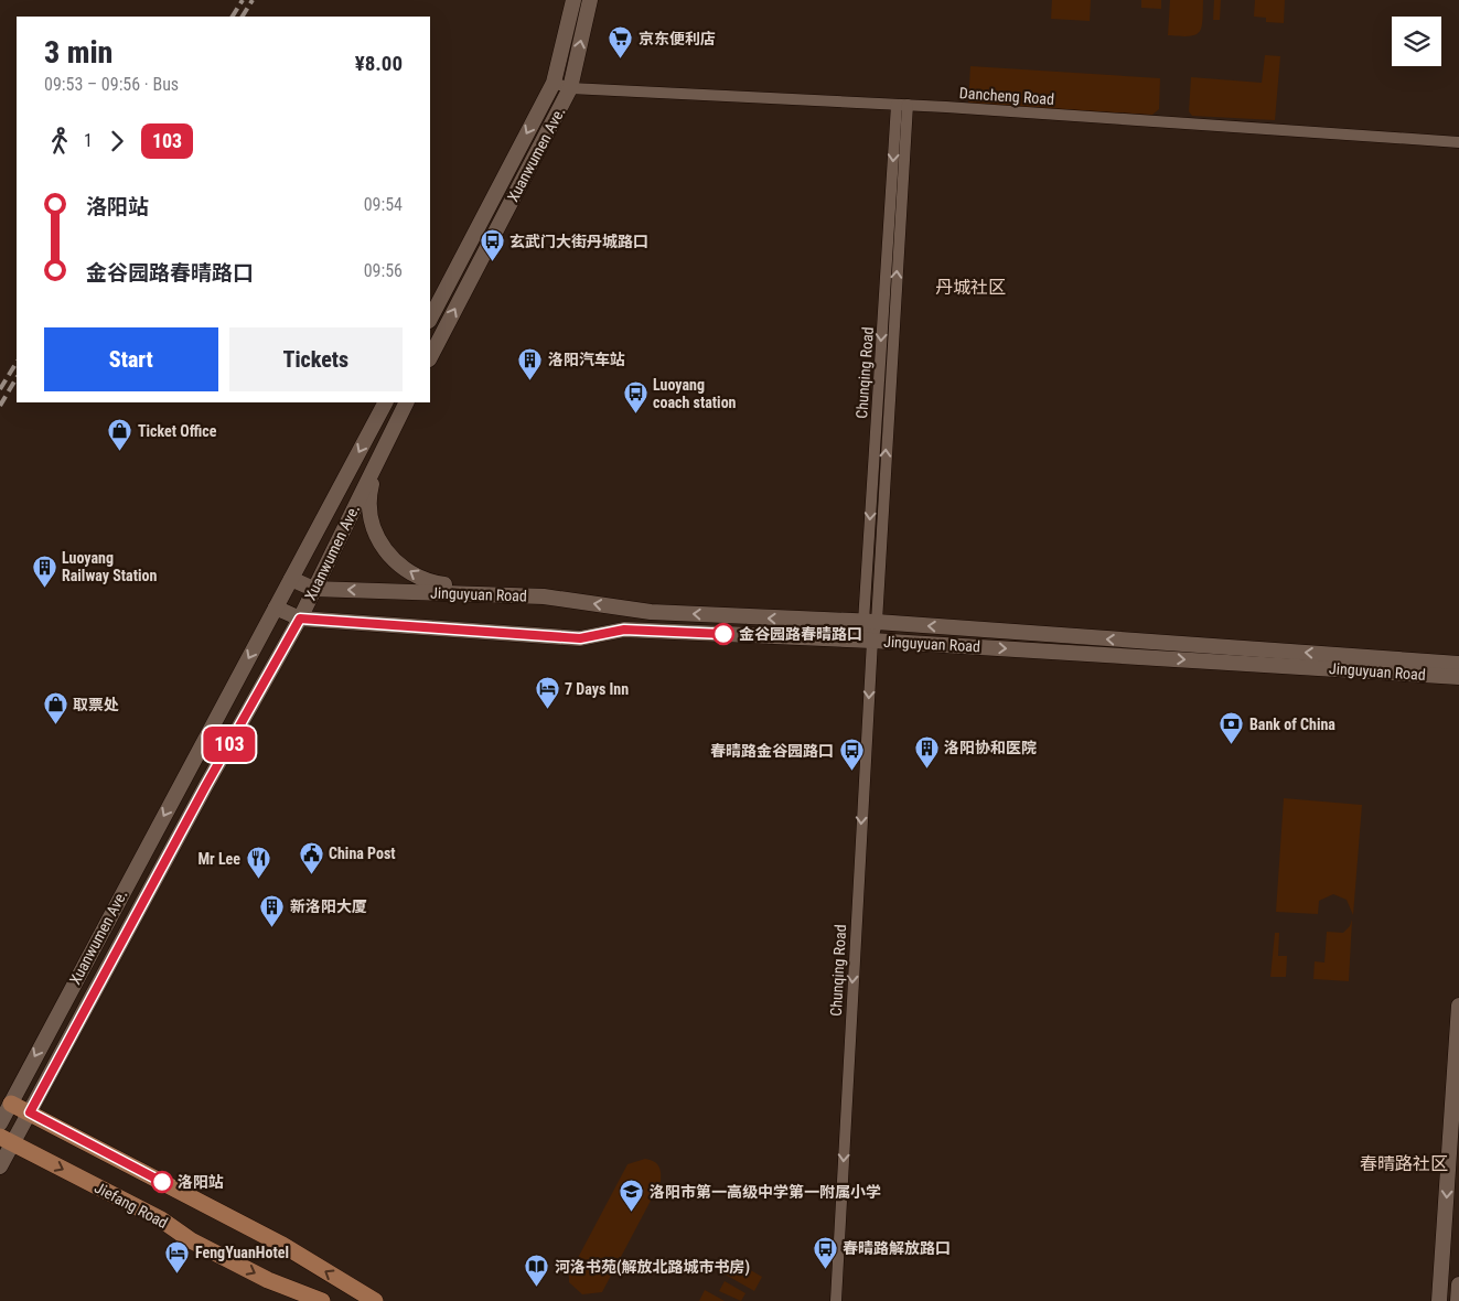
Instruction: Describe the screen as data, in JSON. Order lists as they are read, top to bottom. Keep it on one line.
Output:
{"streets":{"main road":["Xuanwumen Ave.","Jinguyuan Road","Jiefang Road"],"street":["Dancheng Road","Chunqing Road"]},"crossings":[["Dancheng Road","Xuanwumen Ave."],["Dancheng Road","Chunqing Road"],["Xuanwumen Ave.","Jinguyuan Road"],["Xuanwumen Ave.","Jiefang Road"],["Chunqing Road","Jinguyuan Road"]],"one_way":["Chunqing Road"],"districts":["丹城社区","春晴路社区"],"places":{"supermarket":["京东便利店"],"bus stop":["玄武门大街丹城路口","Luoyang coach station","春晴路金谷园路口","春晴路解放路口"],"building":["洛阳汽车站","Luoyang Railway Station","洛阳协和医院","新洛阳大厦"],"shop":["Ticket Office","取票处"],"other":["金谷园路春晴路口","洛阳站"],"hotel":["7 Days Inn","FengYuanHotel"],"bank":["Bank of China"],"public building":["China Post"],"restaurant":["Mr Lee"],"school or university":["洛阳市第一高级中学第一附属小学"],"library":["河洛书苑(解放北路城市书房)"]},"lines":["bus line 103"],"page":{"on_map":"103","heading":["3 min","09:53 – 09:56 · Bus","¥8.00"],"legs":["1","103"],"list":[{"name":"洛阳站","value":"09:54"},{"name":"金谷园路春晴路口","value":"09:56"}],"buttons":["Start","Tickets"]}}
